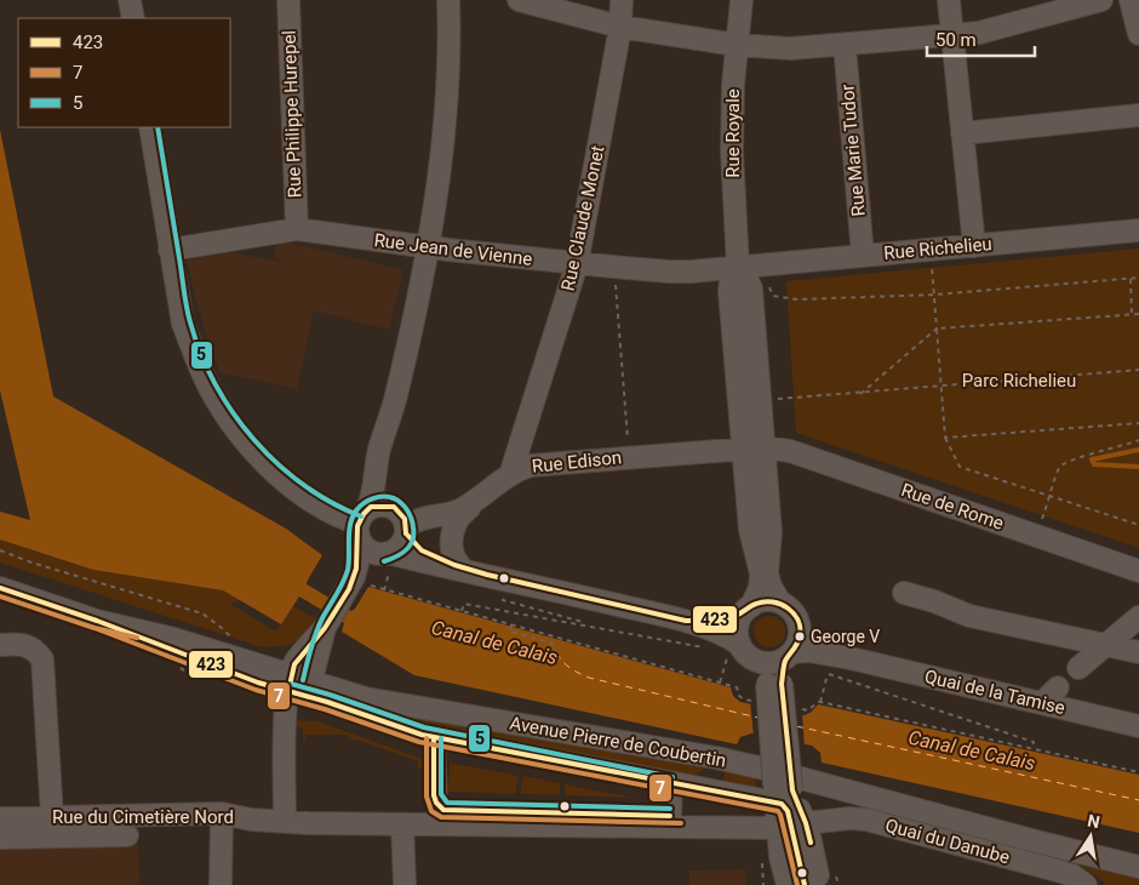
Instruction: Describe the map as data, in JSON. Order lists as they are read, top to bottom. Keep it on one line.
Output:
{"streets":{"street":["Rue Philippe Hurepel","Rue Royale","Rue Marie Tudor","Rue Claude Monet","Rue Richelieu","Rue Jean de Vienne","Rue Edison","Rue de Rome","Quai de la Tamise","Avenue Pierre de Coubertin","Rue du Cimetière Nord","Quai du Danube"]},"crossings":[["Rue Philippe Hurepel","Rue Jean de Vienne"],["Rue Royale","Rue Richelieu"],["Rue Royale","Rue Jean de Vienne"],["Rue Marie Tudor","Rue Richelieu"],["Rue Claude Monet","Rue Jean de Vienne"],["Rue Claude Monet","Rue Edison"],["Rue Richelieu","Rue Jean de Vienne"],["Rue Edison","Rue de Rome"],["Rue du Cimetière Nord","Quai du Danube"]],"water":["Canal de Calais"],"parks":["Parc Richelieu"],"places":["George V"],"lines":["transit line 5","transit line 423","transit line 7"],"legend":["423","7","5"],"scale_bar":"50 m","north":"top"}
